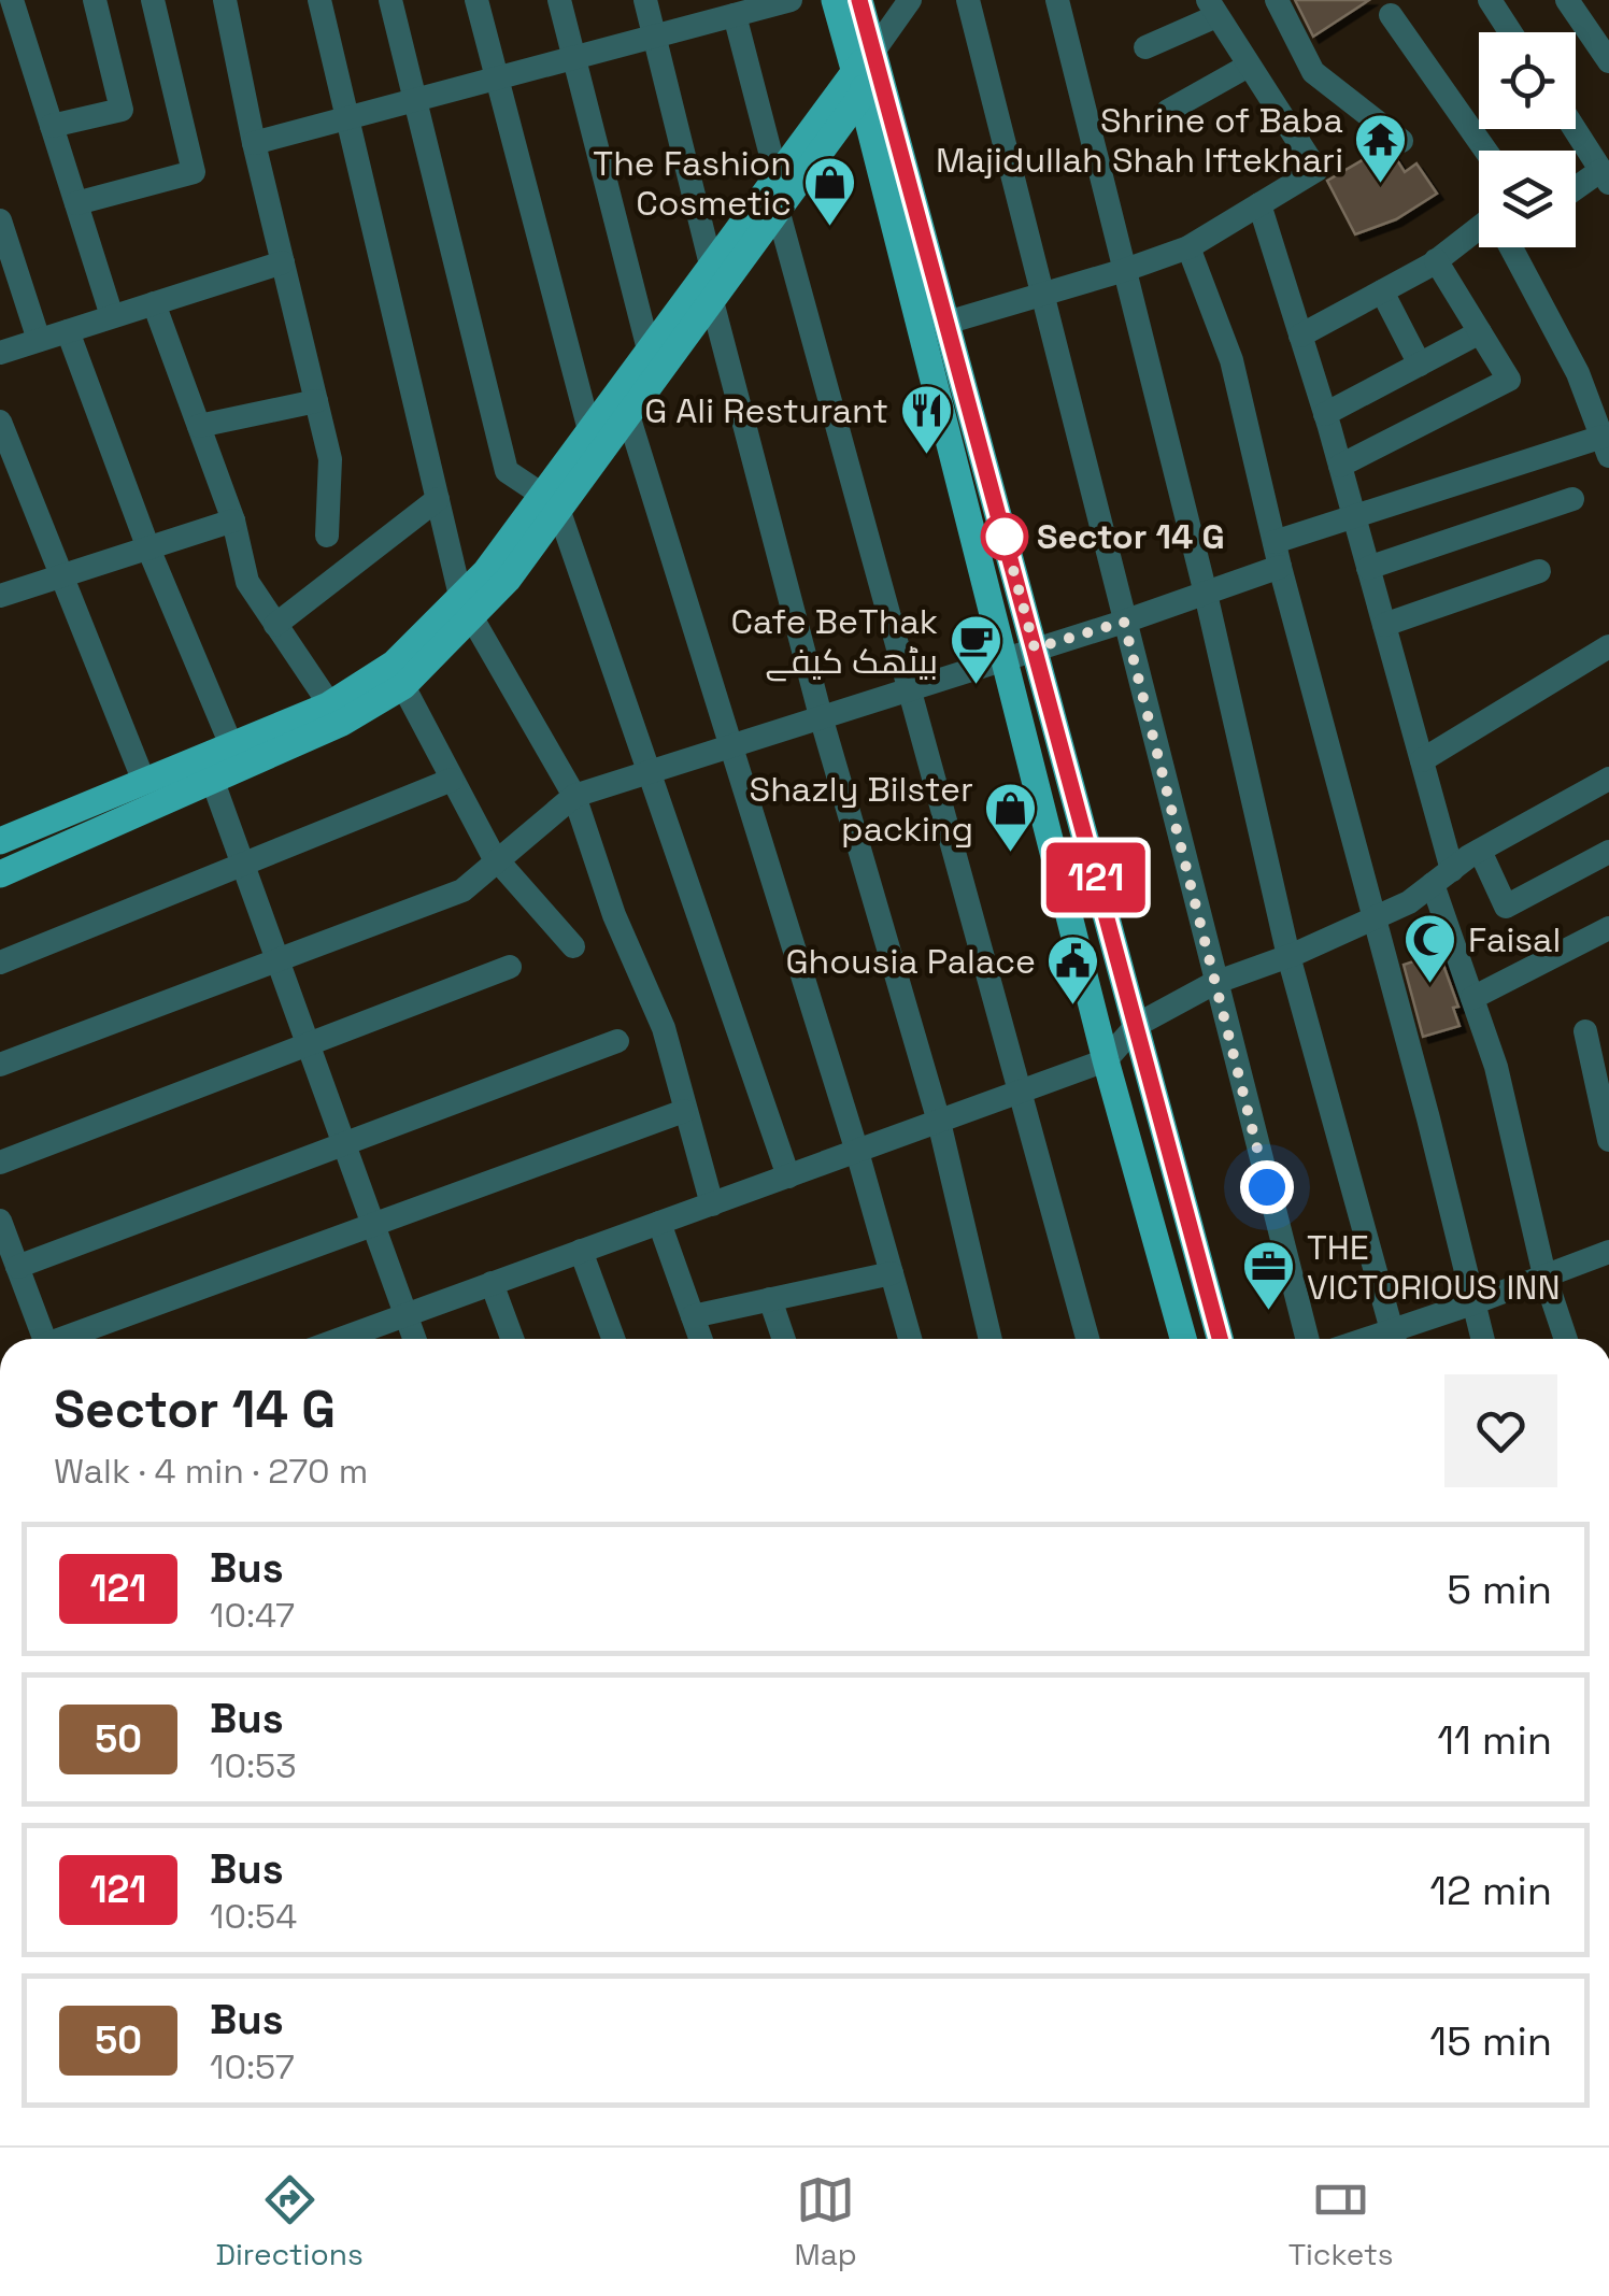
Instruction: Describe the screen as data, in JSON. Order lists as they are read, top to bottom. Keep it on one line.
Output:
{"places":{"temple":["Shrine of Baba Majidullah Shah Iftekhari"],"shop":["The Fashion Cosmetic","Shazly Bilster packing"],"restaurant":["G Ali Resturant"],"other":["Sector 14 G"],"cafe":["Cafe BeThak بیٹھک کیفے"],"mosque":["Faisal"],"public building":["Ghousia Palace"],"office":["THE VICTORIOUS INN"]},"lines":["bus line 121"],"page":{"on_map":"121","heading":["Sector 14 G","Walk · 4 min · 270 m"],"list":[{"mark":"121","name":"Bus","note":"10:47","value":"5 min"},{"mark":"50","name":"Bus","note":"10:53","value":"11 min"},{"mark":"121","name":"Bus","note":"10:54","value":"12 min"},{"mark":"50","name":"Bus","note":"10:57","value":"15 min"}],"tabs":["Directions","Map","Tickets"]}}
